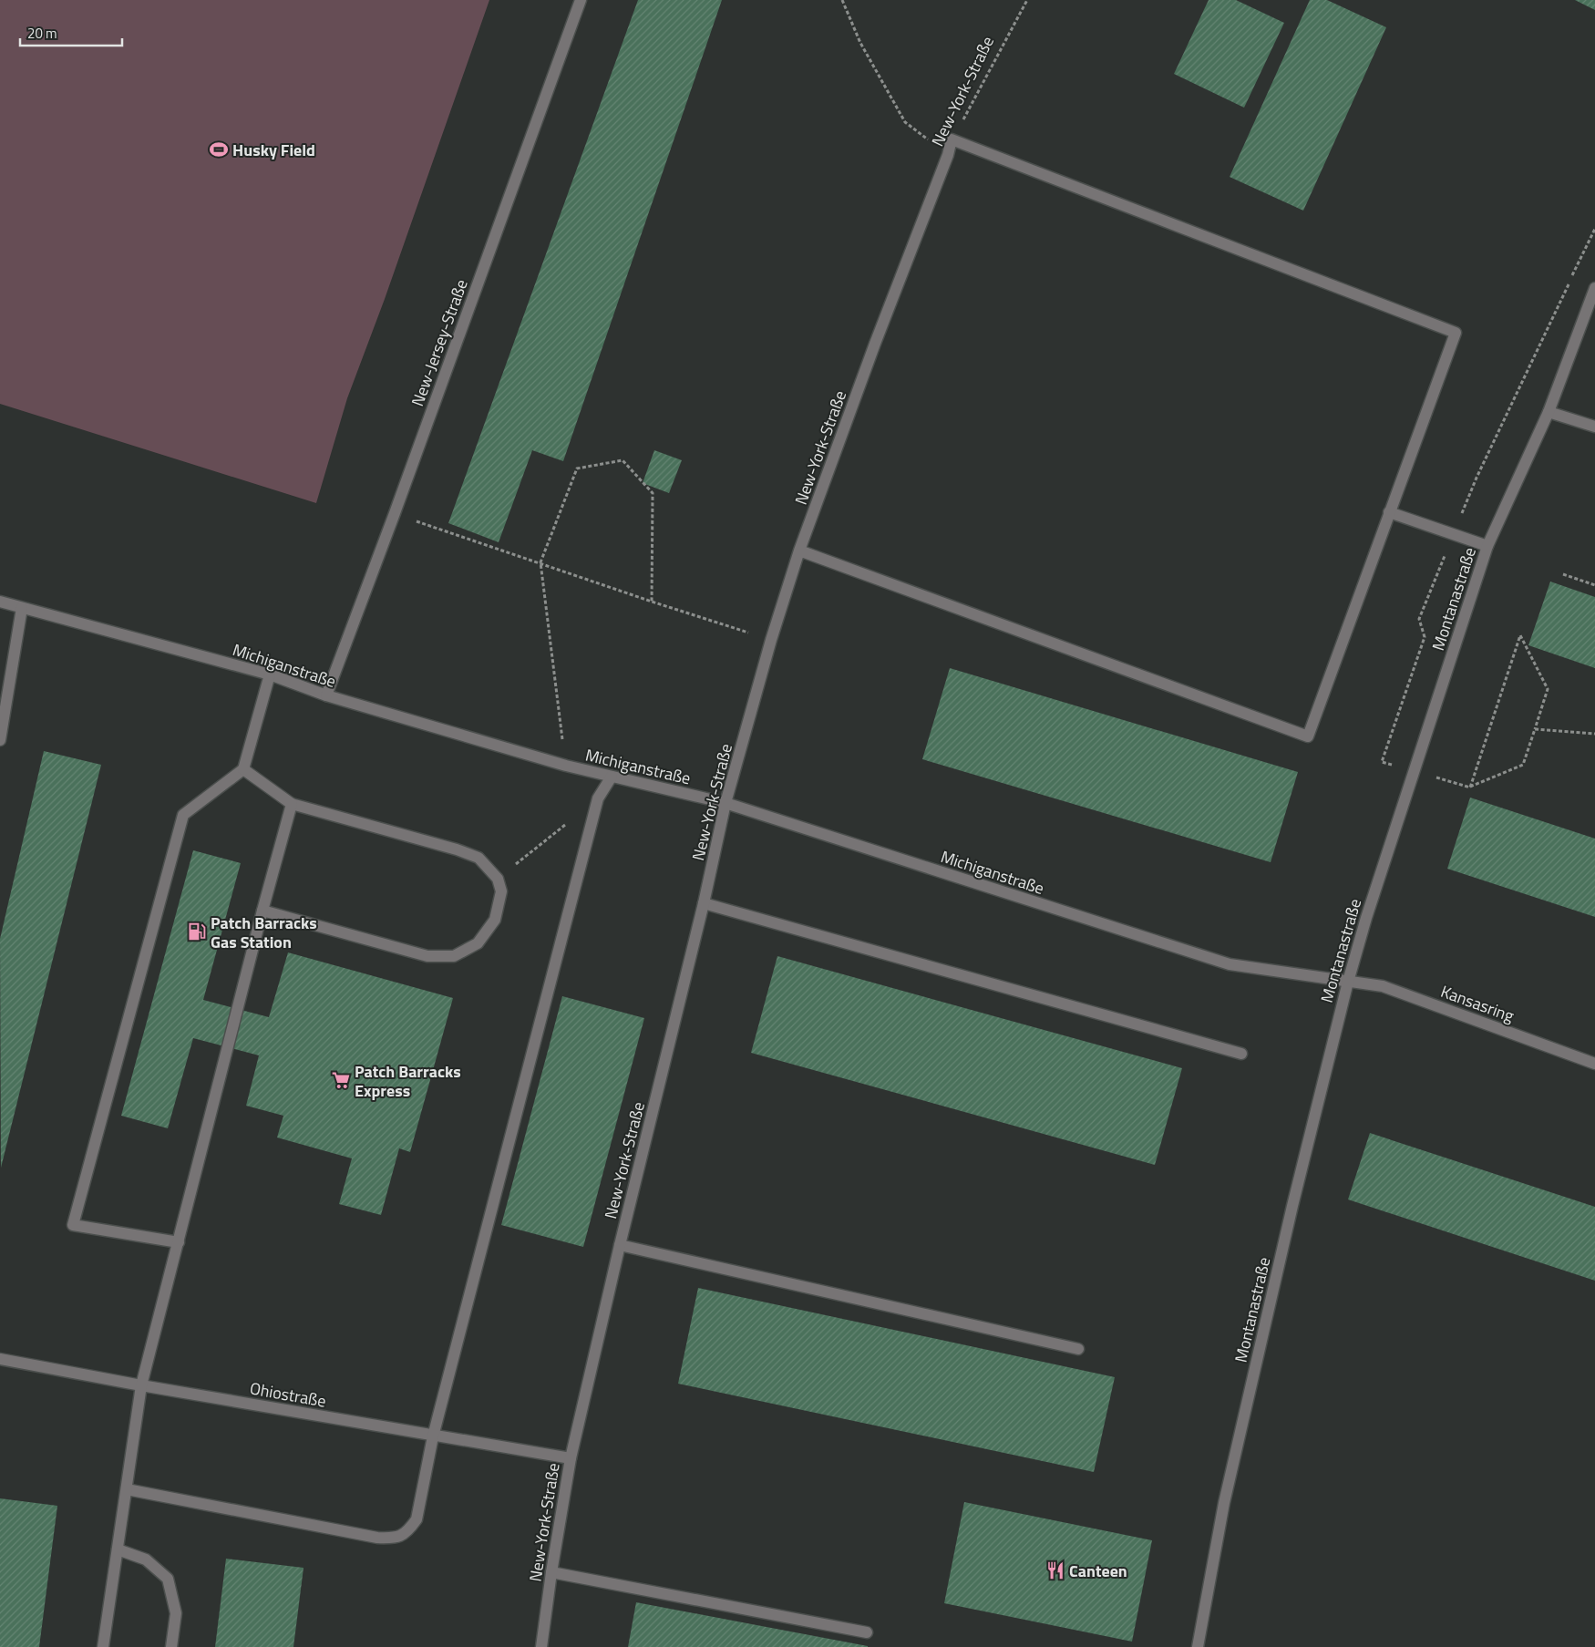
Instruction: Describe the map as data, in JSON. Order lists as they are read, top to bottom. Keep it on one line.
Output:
{"streets":{"street":["New-York-Straße","New-Jersey-Straße","Montanastraße","Michiganstraße","Kansasring","Ohiostraße"]},"crossings":[["New-York-Straße","Michiganstraße"],["New-York-Straße","Ohiostraße"],["New-Jersey-Straße","Michiganstraße"],["Montanastraße","Michiganstraße"],["Montanastraße","Kansasring"],["Michiganstraße","Kansasring"]],"places":{"sports":["Husky Field"],"fuel station":["Patch Barracks Gas Station"],"supermarket":["Patch Barracks Express"],"restaurant":["Canteen"]},"scale_bar":"20 m"}
